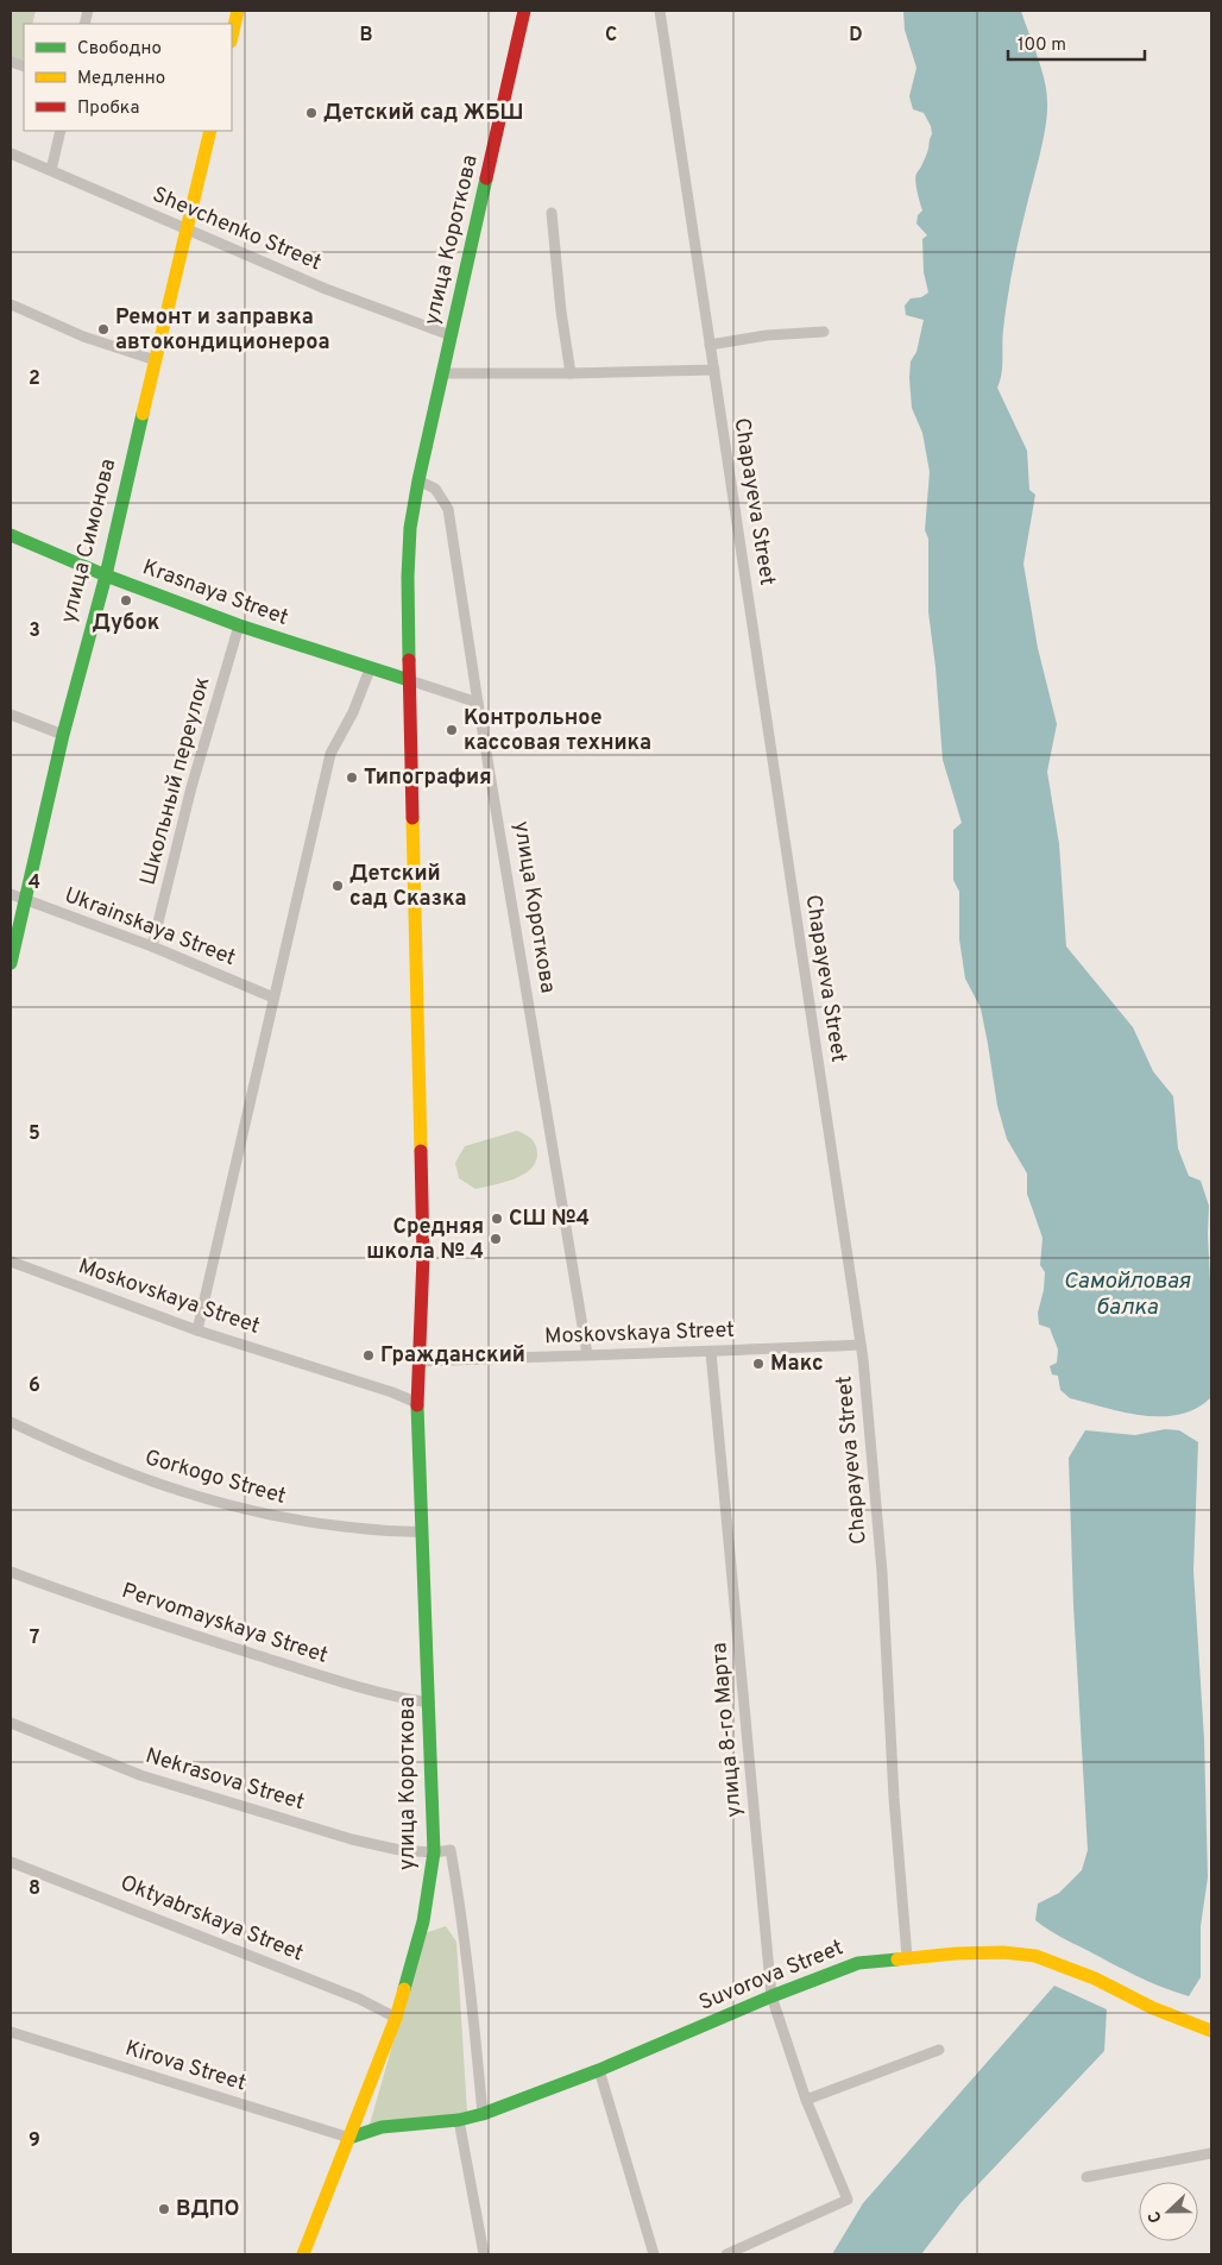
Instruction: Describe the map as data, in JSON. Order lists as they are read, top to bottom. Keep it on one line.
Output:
{"streets":{"street":["Shevchenko Street","улица Короткова","Chapayeva Street","улица Симонова","Krasnaya Street","Школьный переулок","Ukrainskaya Street","Moskovskaya Street","Gorkogo Street","Pervomayskaya Street","улица 8-го Марта","Nekrasova Street","Oktyabrskaya Street","Suvorova Street","Kirova Street"]},"crossings":[["Shevchenko Street","улица Короткова"],["Shevchenko Street","улица Симонова"],["улица Короткова","Krasnaya Street"],["улица Короткова","Moskovskaya Street"],["улица Короткова","Gorkogo Street"],["улица Короткова","Pervomayskaya Street"],["улица Короткова","Nekrasova Street"],["улица Короткова","Oktyabrskaya Street"],["улица Короткова","Suvorova Street"],["улица Короткова","Kirova Street"],["Chapayeva Street","Moskovskaya Street"],["Chapayeva Street","Suvorova Street"],["улица Симонова","Krasnaya Street"],["улица Симонова","Ukrainskaya Street"],["Krasnaya Street","Школьный переулок"],["Школьный переулок","Ukrainskaya Street"],["Moskovskaya Street","улица 8-го Марта"],["улица 8-го Марта","Suvorova Street"],["Suvorova Street","Kirova Street"]],"water":["Самойловая балка"],"places":["Детский сад ЖБШ","Ремонт и заправка автокондиционероа","Дубок","Контрольное кассовая техника","Типография","Детский сад Сказка","СШ №4","Средняя школа № 4","Гражданский","Макс","ВДПО"],"legend":["Свободно","Медленно","Пробка"],"scale_bar":"100 m","north":"left","grid":{"columns":["B","C","D"],"rows":["2","3","4","5","6","7","8","9"]}}
